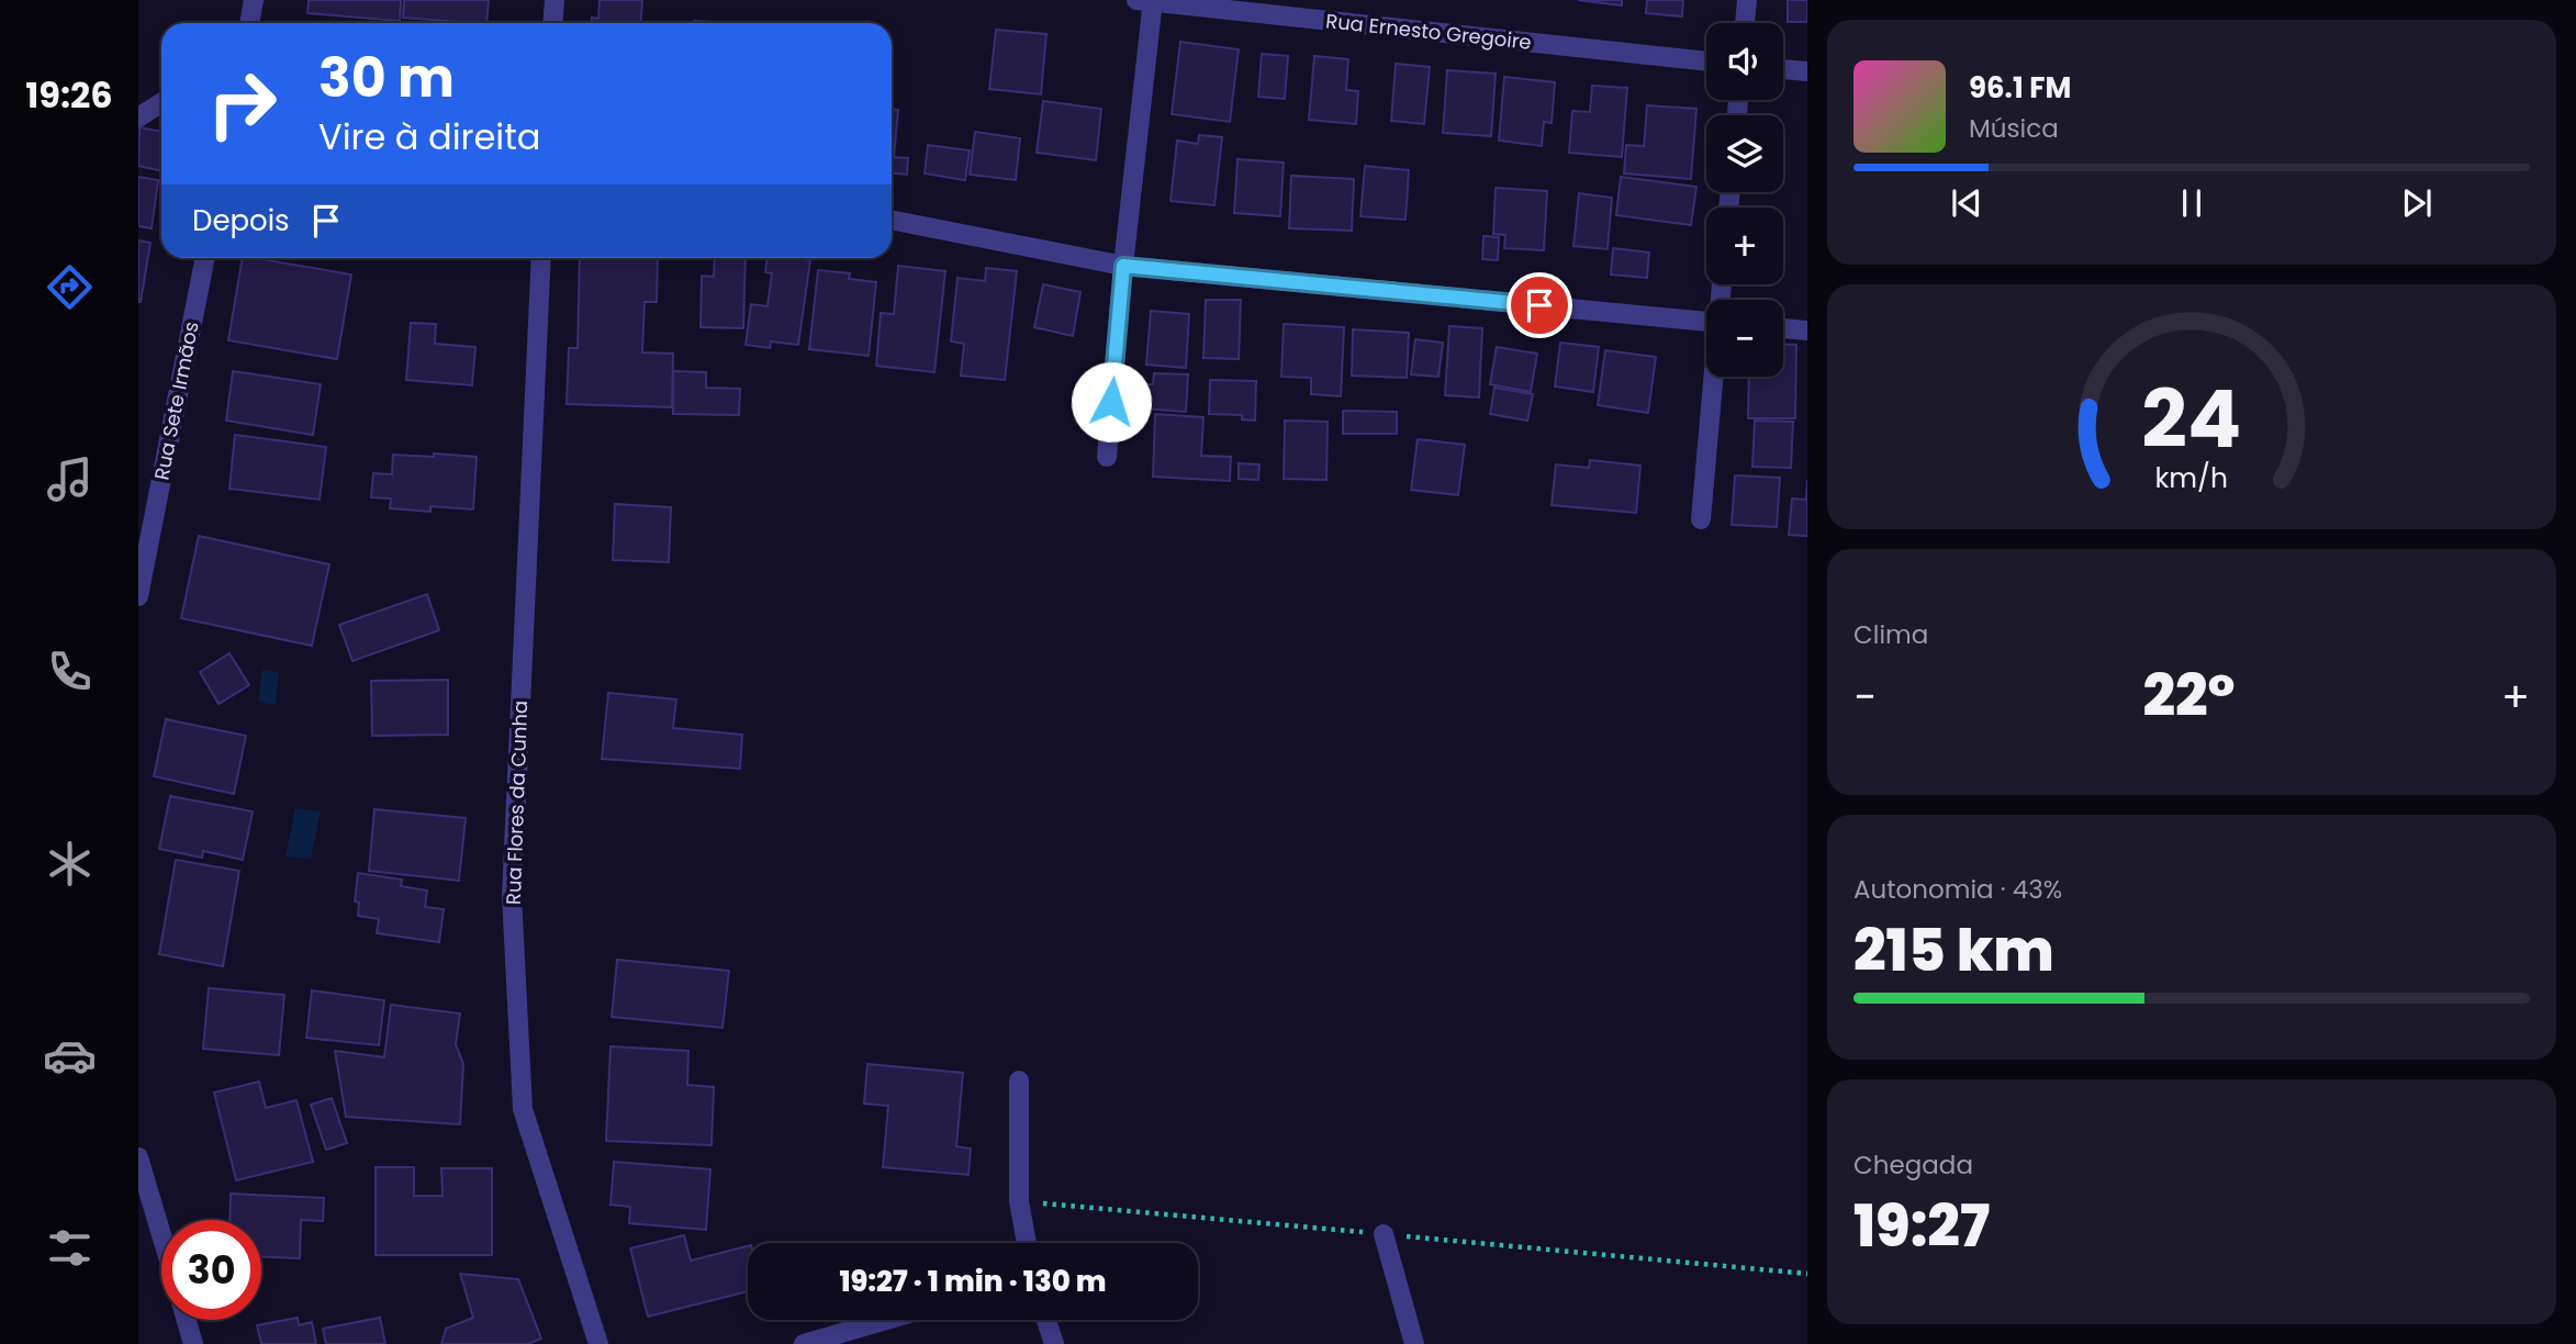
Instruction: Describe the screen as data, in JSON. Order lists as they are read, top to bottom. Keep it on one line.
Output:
{"streets":{"street":["Rua Ernesto Gregoire","Rua Sete Irmãos","Rua Flores da Cunha"]},"page":{"tabs":"19:26","map_buttons":["+","−"],"turn":["30 m","Vire à direita"],"song":["96.1 FM","Música"],"then":"Depois","tile":["Clima",["Autonomia · 43%","215 km"],["Chegada","19:27"]],"heat":["−","22°","+"],"limit":"30","trip":"19:27 · 1 min · 130 m","gauge":["24","km/h"]}}
